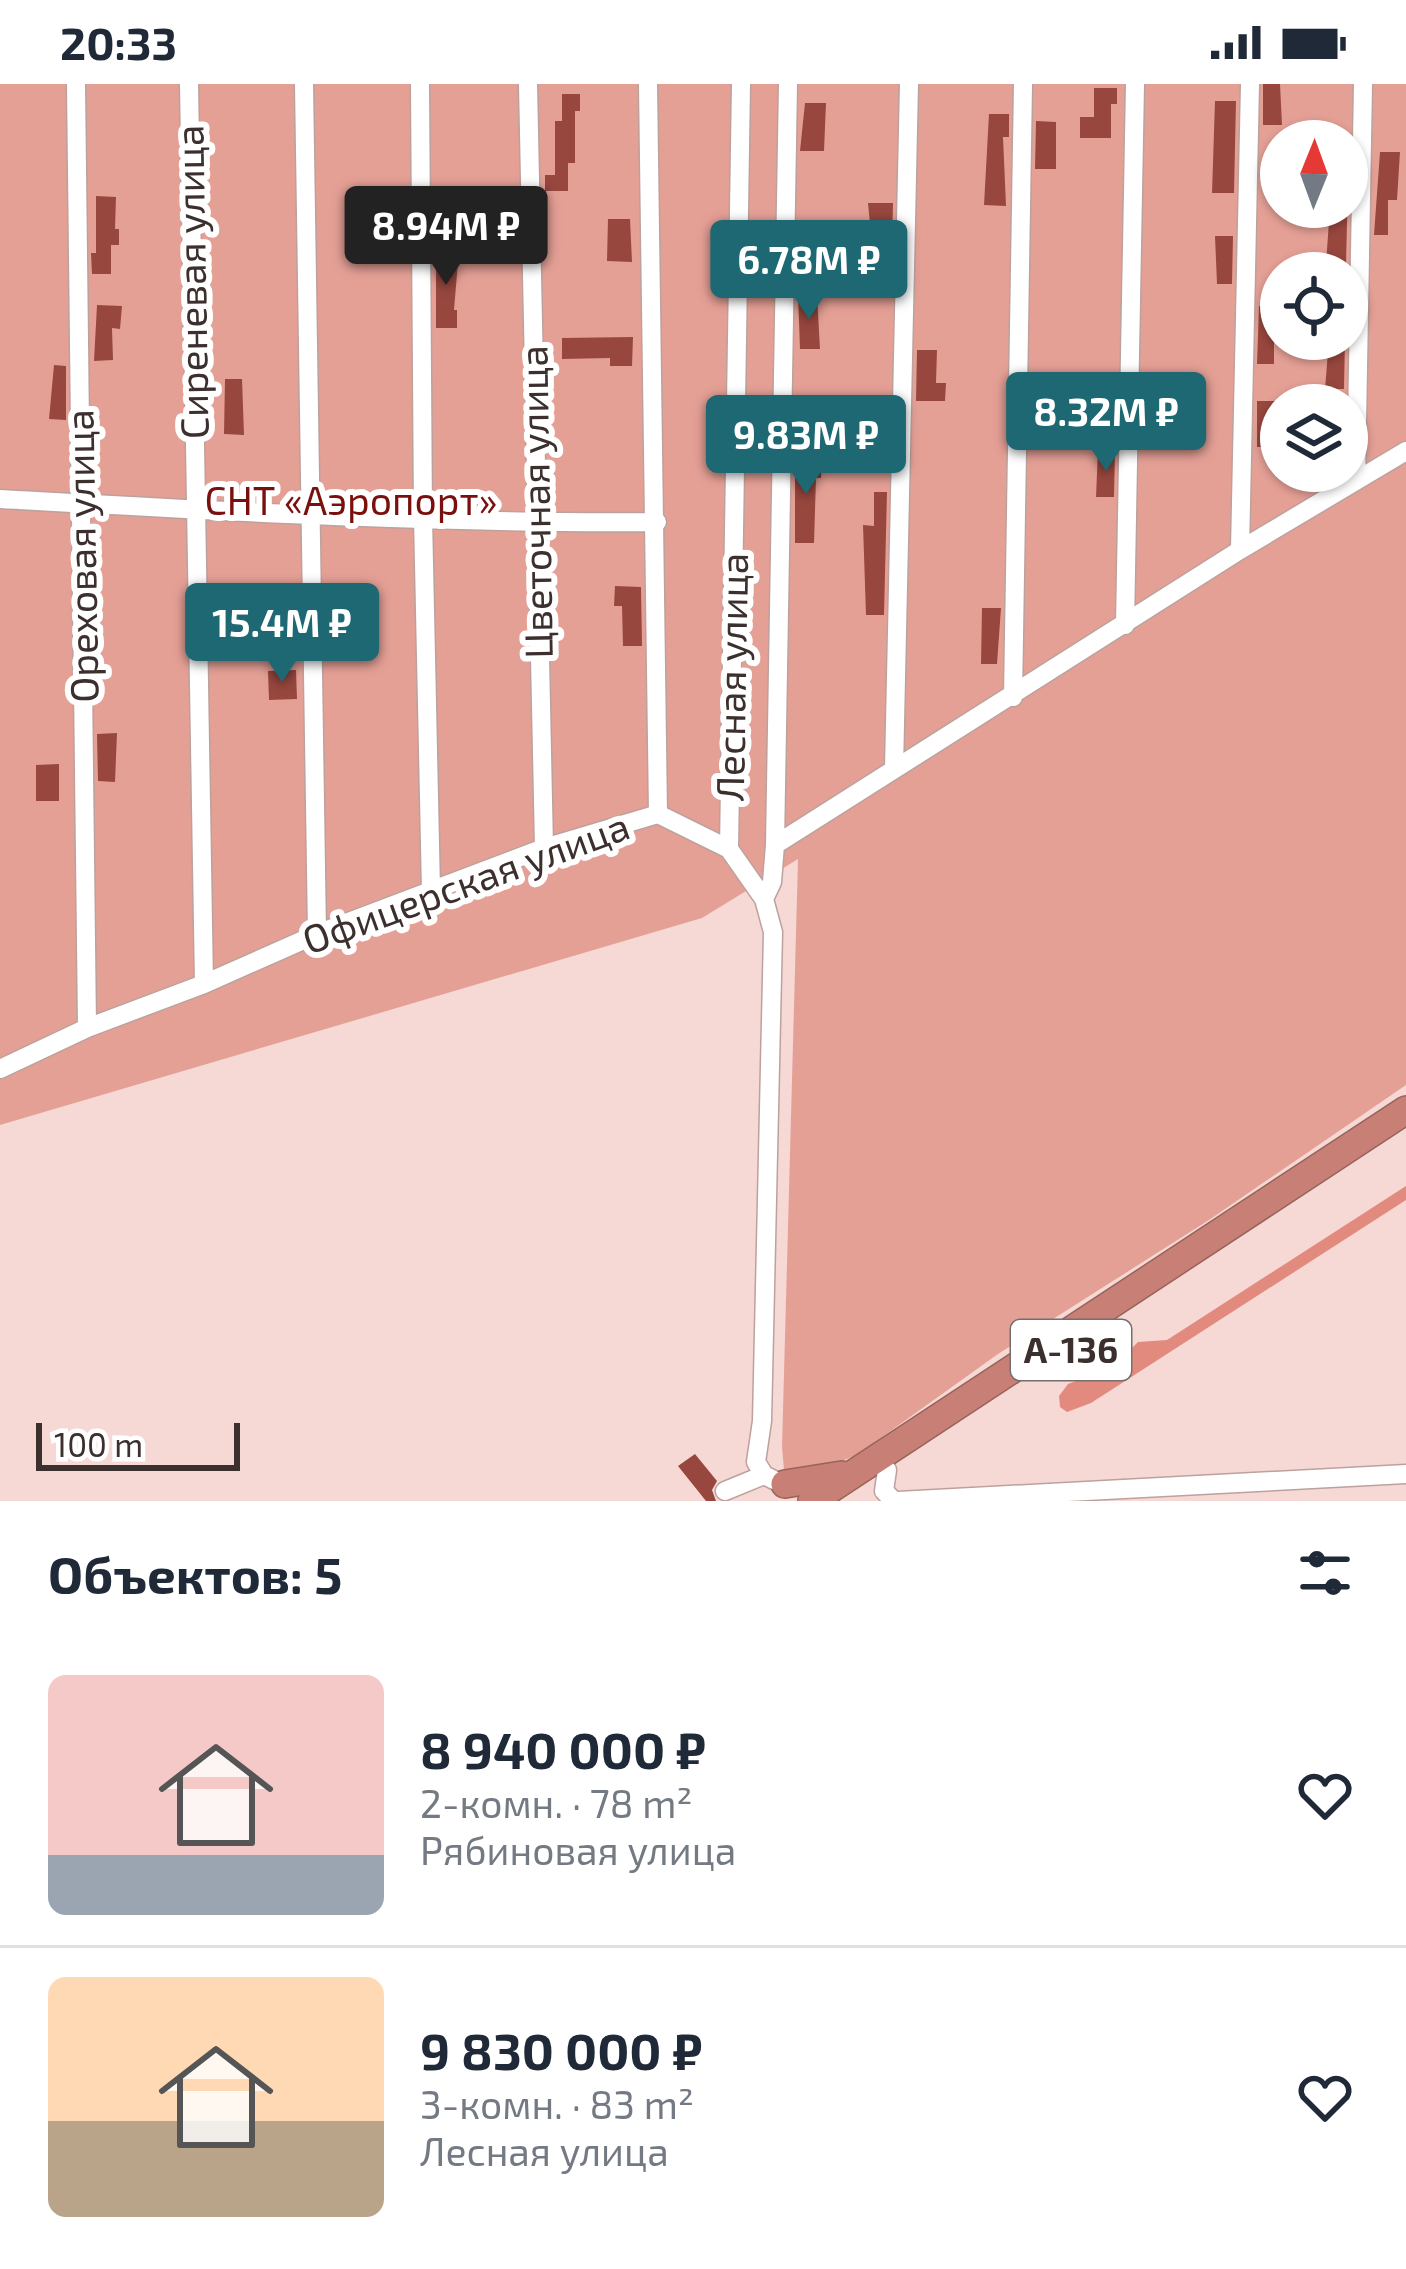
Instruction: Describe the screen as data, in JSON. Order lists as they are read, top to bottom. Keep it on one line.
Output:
{"streets":{"highway":["А-136"],"street":["Сиреневая улица","Цветочная улица","Ореховая улица","Лесная улица","Офицерская улица"]},"crossings":[["Сиреневая улица","Офицерская улица"],["Цветочная улица","Офицерская улица"],["Ореховая улица","Офицерская улица"],["Лесная улица","А-136"]],"parks":["СНТ «Аэропорт»"],"scale_bar":"100 m","north":"top","page":{"status":"20:33","price":["8.94M ₽","6.78M ₽","8.32M ₽","9.83M ₽","15.4M ₽"],"scale":"100 m","heading":"Объектов: 5","list":[{"name":"8 940 000 ₽","note":"2-комн. · 78 m² · Рябиновая улица"},{"name":"9 830 000 ₽","note":"3-комн. · 83 m² · Лесная улица"}]}}
